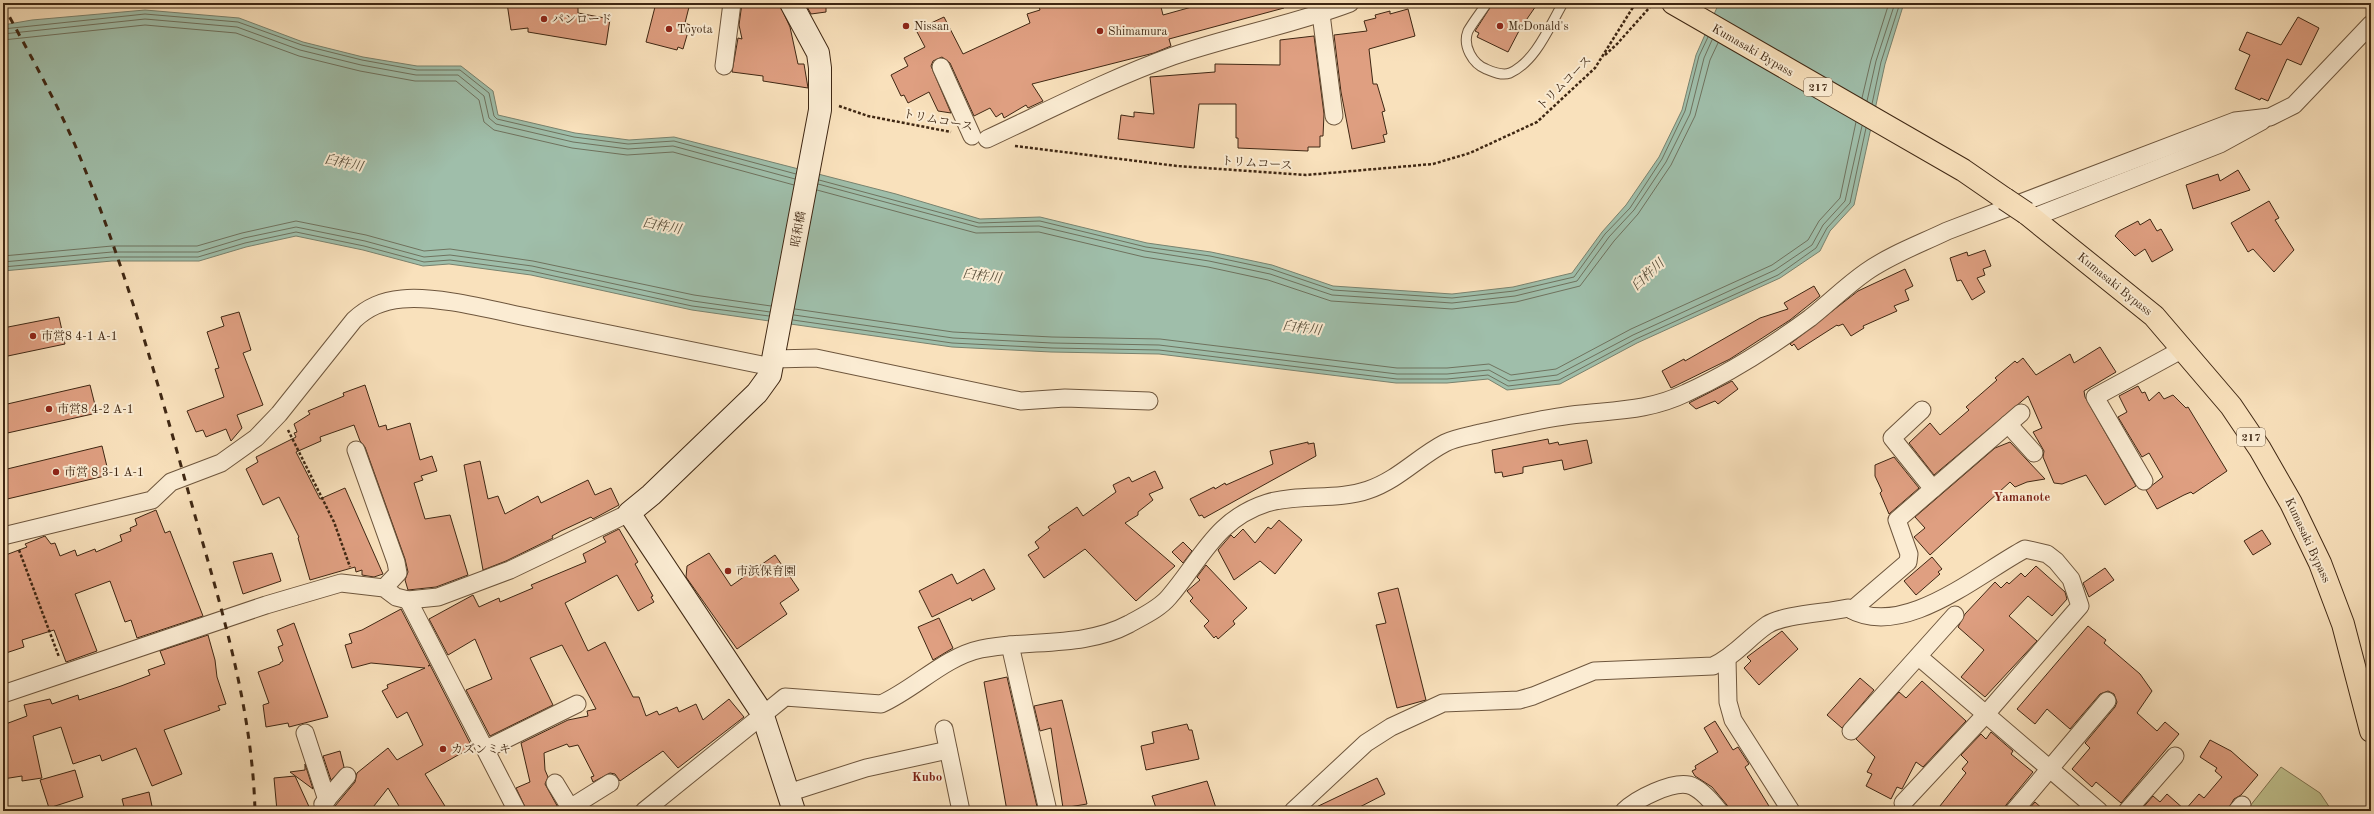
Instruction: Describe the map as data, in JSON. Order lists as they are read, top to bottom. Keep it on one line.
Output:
{"streets":{"highway":["Kumasaki Bypass","217"],"street":["昭和橋"],"path":["トリムコース"]},"crossings":[["トリムコース","昭和橋"]],"districts":["Yamanote","Kubo"],"water":["臼杵川"],"places":["パンロード","Nissan","McDonald's","Toyota","Shimamura","市営8 4-1 A-1","市営8 4-2 A-1","市営 8 3-1 A-1","市浜保育園","カズンミキ"]}
